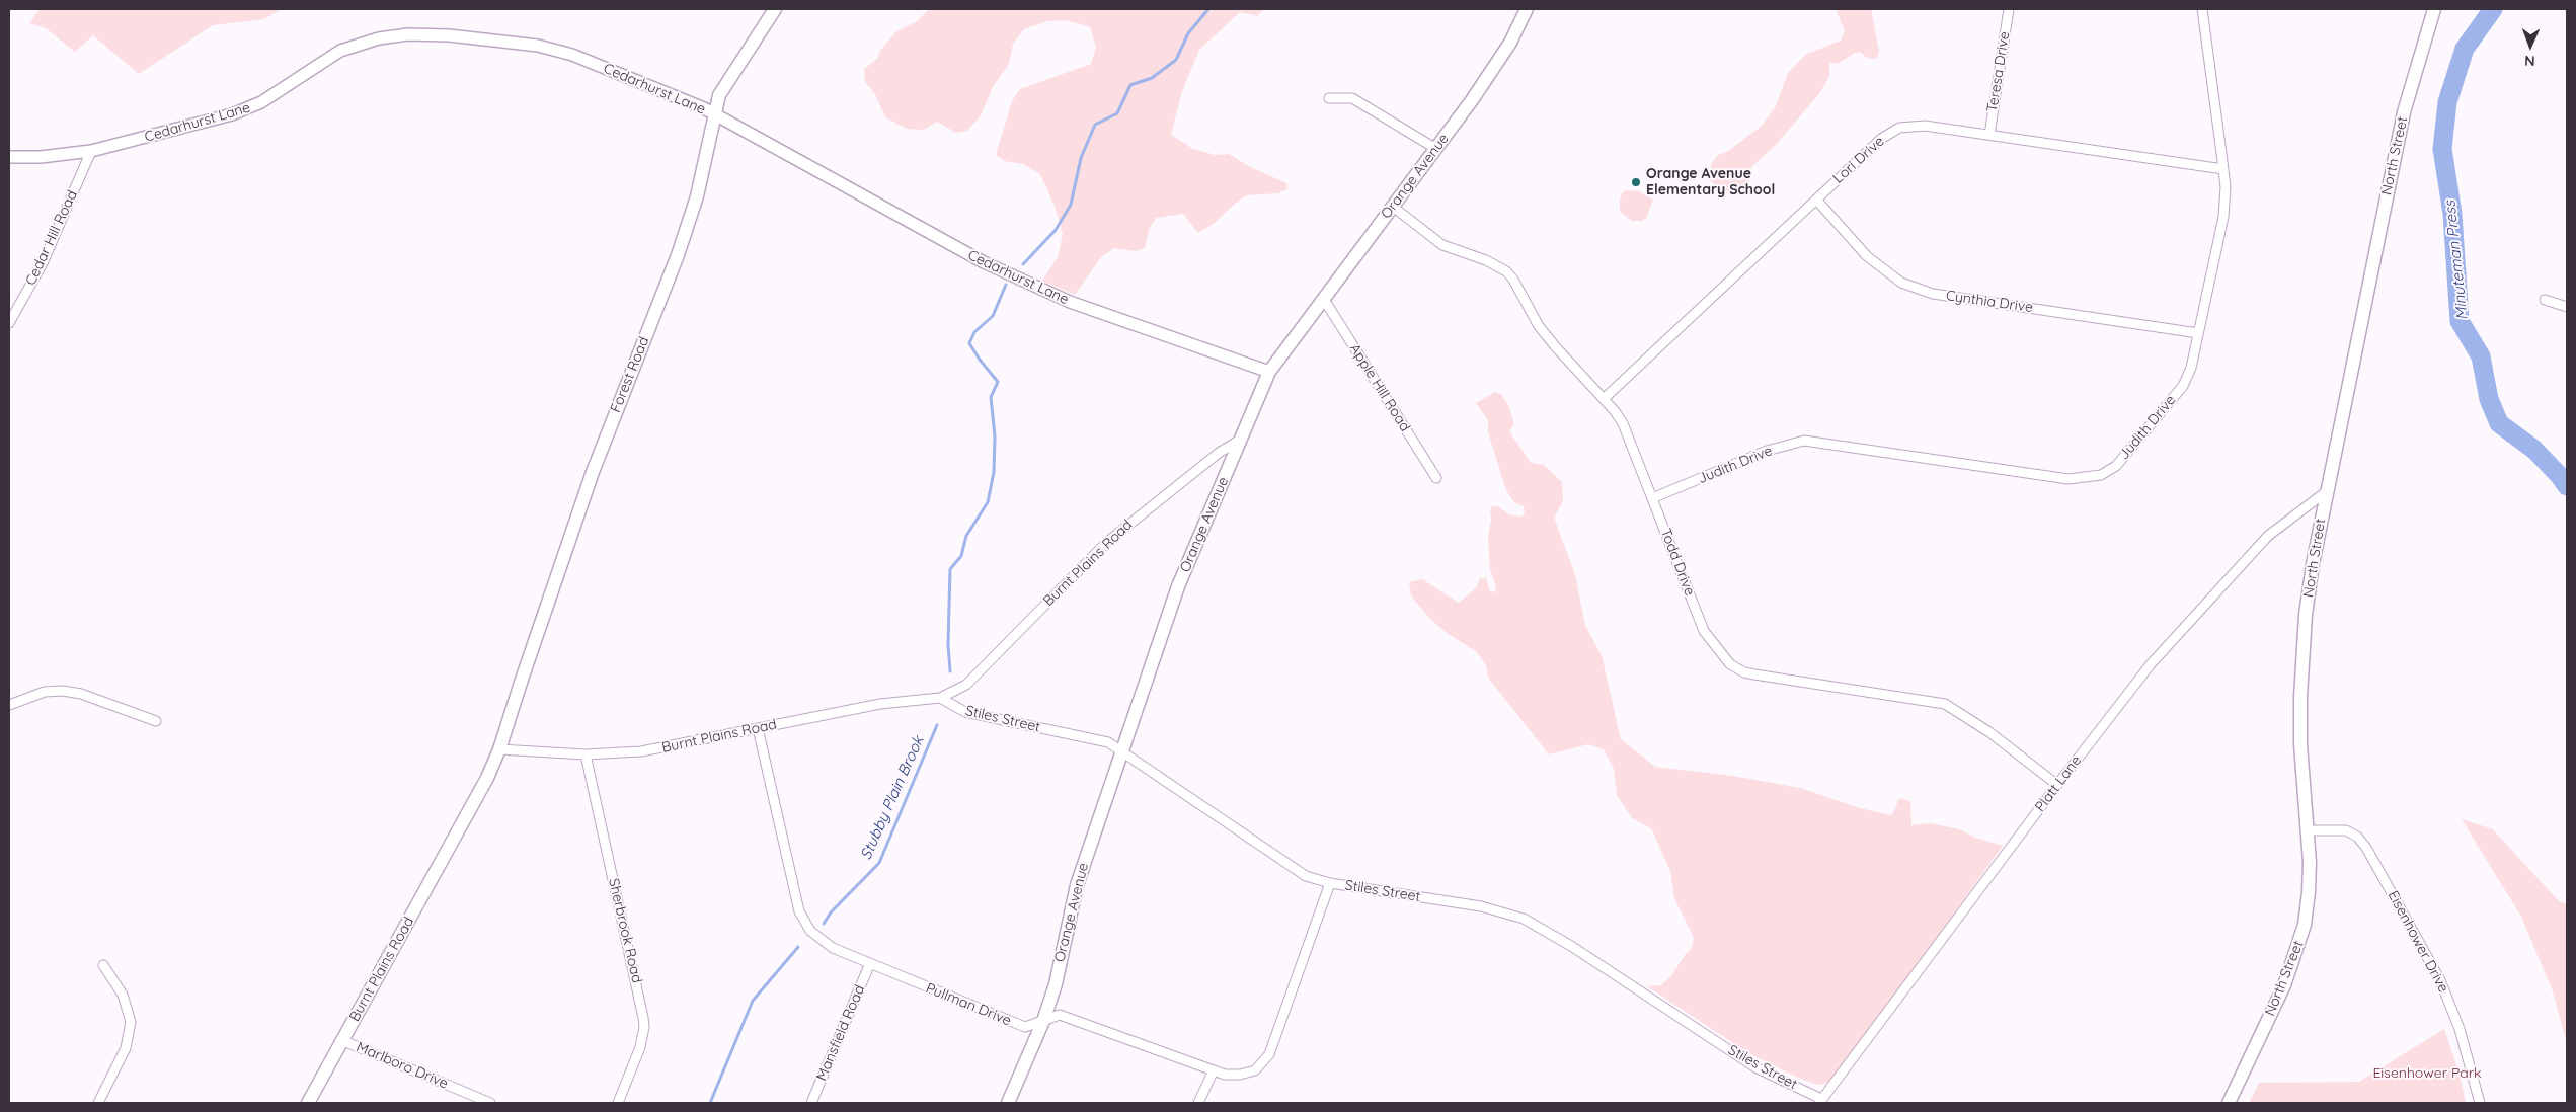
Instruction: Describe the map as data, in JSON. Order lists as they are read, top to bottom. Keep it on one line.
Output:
{"streets":{"main road":["North Street","Orange Avenue","Forest Road","Burnt Plains Road"],"street":["Teresa Drive","Cedarhurst Lane","Lori Drive","Cedar Hill Road","Cynthia Drive","Apple Hill Road","Judith Drive","Todd Drive","Stiles Street","Platt Lane","Sherbrook Road","Eisenhower Drive","Pullman Drive","Mansfield Road","Marlboro Drive"]},"crossings":[["Teresa Drive","Lori Drive"],["Cedarhurst Lane","Orange Avenue"],["Cedarhurst Lane","Cedar Hill Road"],["Cedarhurst Lane","Forest Road"],["North Street","Platt Lane"],["North Street","Eisenhower Drive"],["Lori Drive","Cynthia Drive"],["Lori Drive","Judith Drive"],["Lori Drive","Todd Drive"],["Orange Avenue","Apple Hill Road"],["Orange Avenue","Todd Drive"],["Orange Avenue","Burnt Plains Road"],["Orange Avenue","Stiles Street"],["Orange Avenue","Pullman Drive"],["Cynthia Drive","Judith Drive"],["Forest Road","Burnt Plains Road"],["Judith Drive","Todd Drive"],["Todd Drive","Platt Lane"],["Burnt Plains Road","Stiles Street"],["Burnt Plains Road","Sherbrook Road"],["Burnt Plains Road","Pullman Drive"],["Burnt Plains Road","Marlboro Drive"],["Stiles Street","Platt Lane"],["Stiles Street","Pullman Drive"],["Pullman Drive","Mansfield Road"]],"water":["Minuteman Press","Stubby Plain Brook"],"parks":["Eisenhower Park"],"places":["Orange Avenue Elementary School"],"north":"bottom"}
